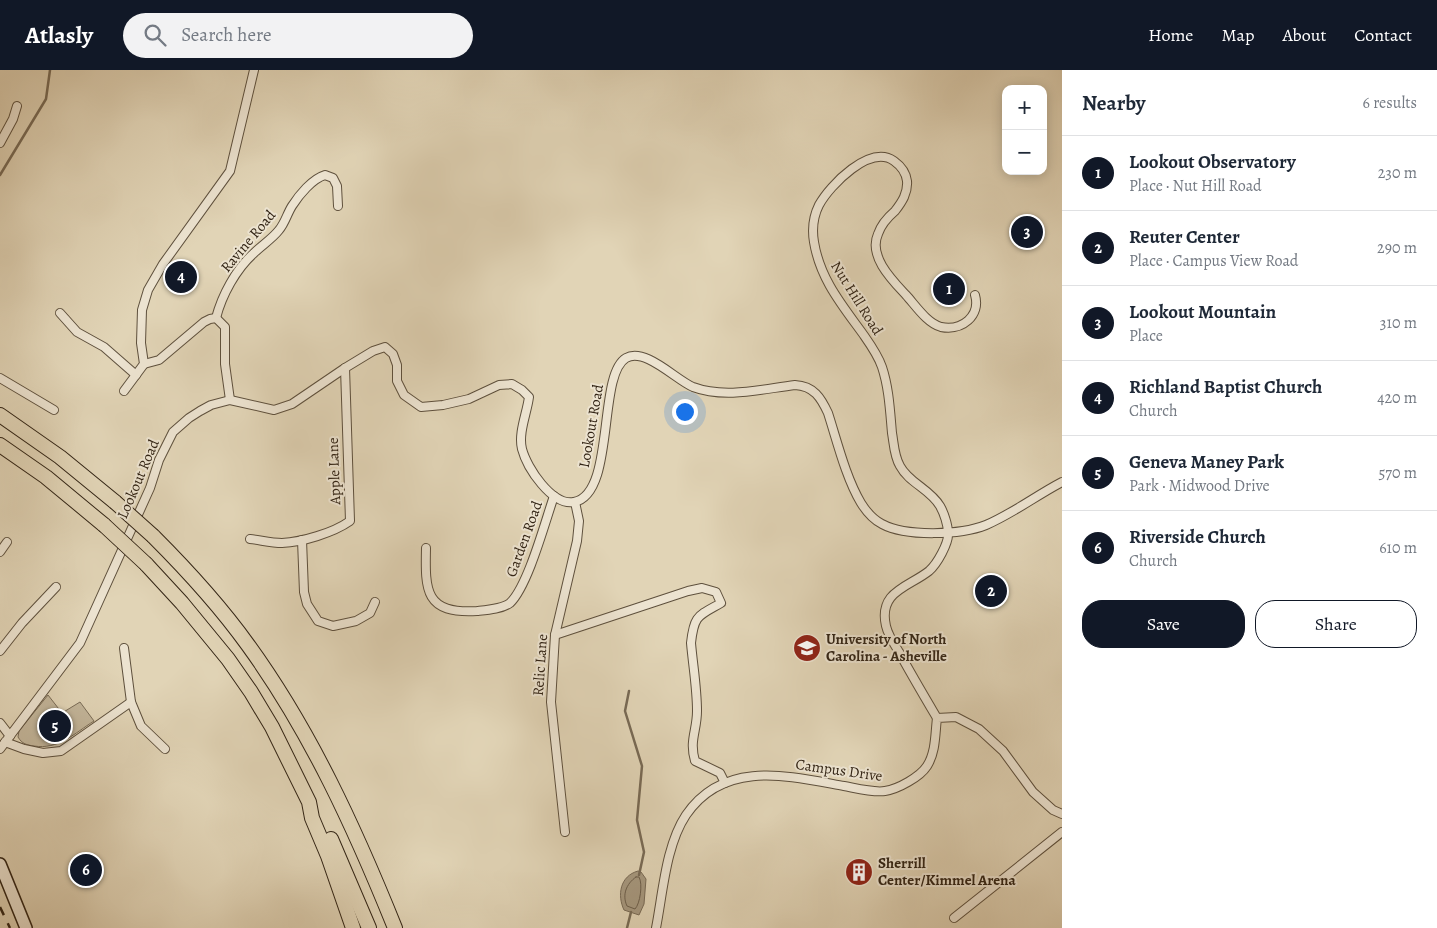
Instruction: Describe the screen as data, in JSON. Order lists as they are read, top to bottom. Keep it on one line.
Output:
{"streets":{"street":["Ravine Road","Nut Hill Road","Lookout Road","Apple Lane","Garden Road","Relic Lane","Campus Drive"]},"crossings":[["Nut Hill Road","Lookout Road"],["Lookout Road","Relic Lane"]],"places":{"school or university":["University of North Carolina - Asheville"],"building":["Sherrill Center/Kimmel Arena"]},"page":{"header":"Atlasly","search":"Search here","nav":["Home","Map","About","Contact"],"heading":["Nearby","6 results"],"map_buttons":["+","−"],"list":[{"mark":"1","name":"Lookout Observatory","note":"Place · Nut Hill Road","value":"230 m"},{"mark":"2","name":"Reuter Center","note":"Place · Campus View Road","value":"290 m"},{"mark":"3","name":"Lookout Mountain","note":"Place","value":"310 m"},{"mark":"4","name":"Richland Baptist Church","note":"Church","value":"420 m"},{"mark":"5","name":"Geneva Maney Park","note":"Park · Midwood Drive","value":"570 m"},{"mark":"6","name":"Riverside Church","note":"Church","value":"610 m"}],"pins":["3","4","1","2","5","6"],"buttons":["Save","Share"]}}
